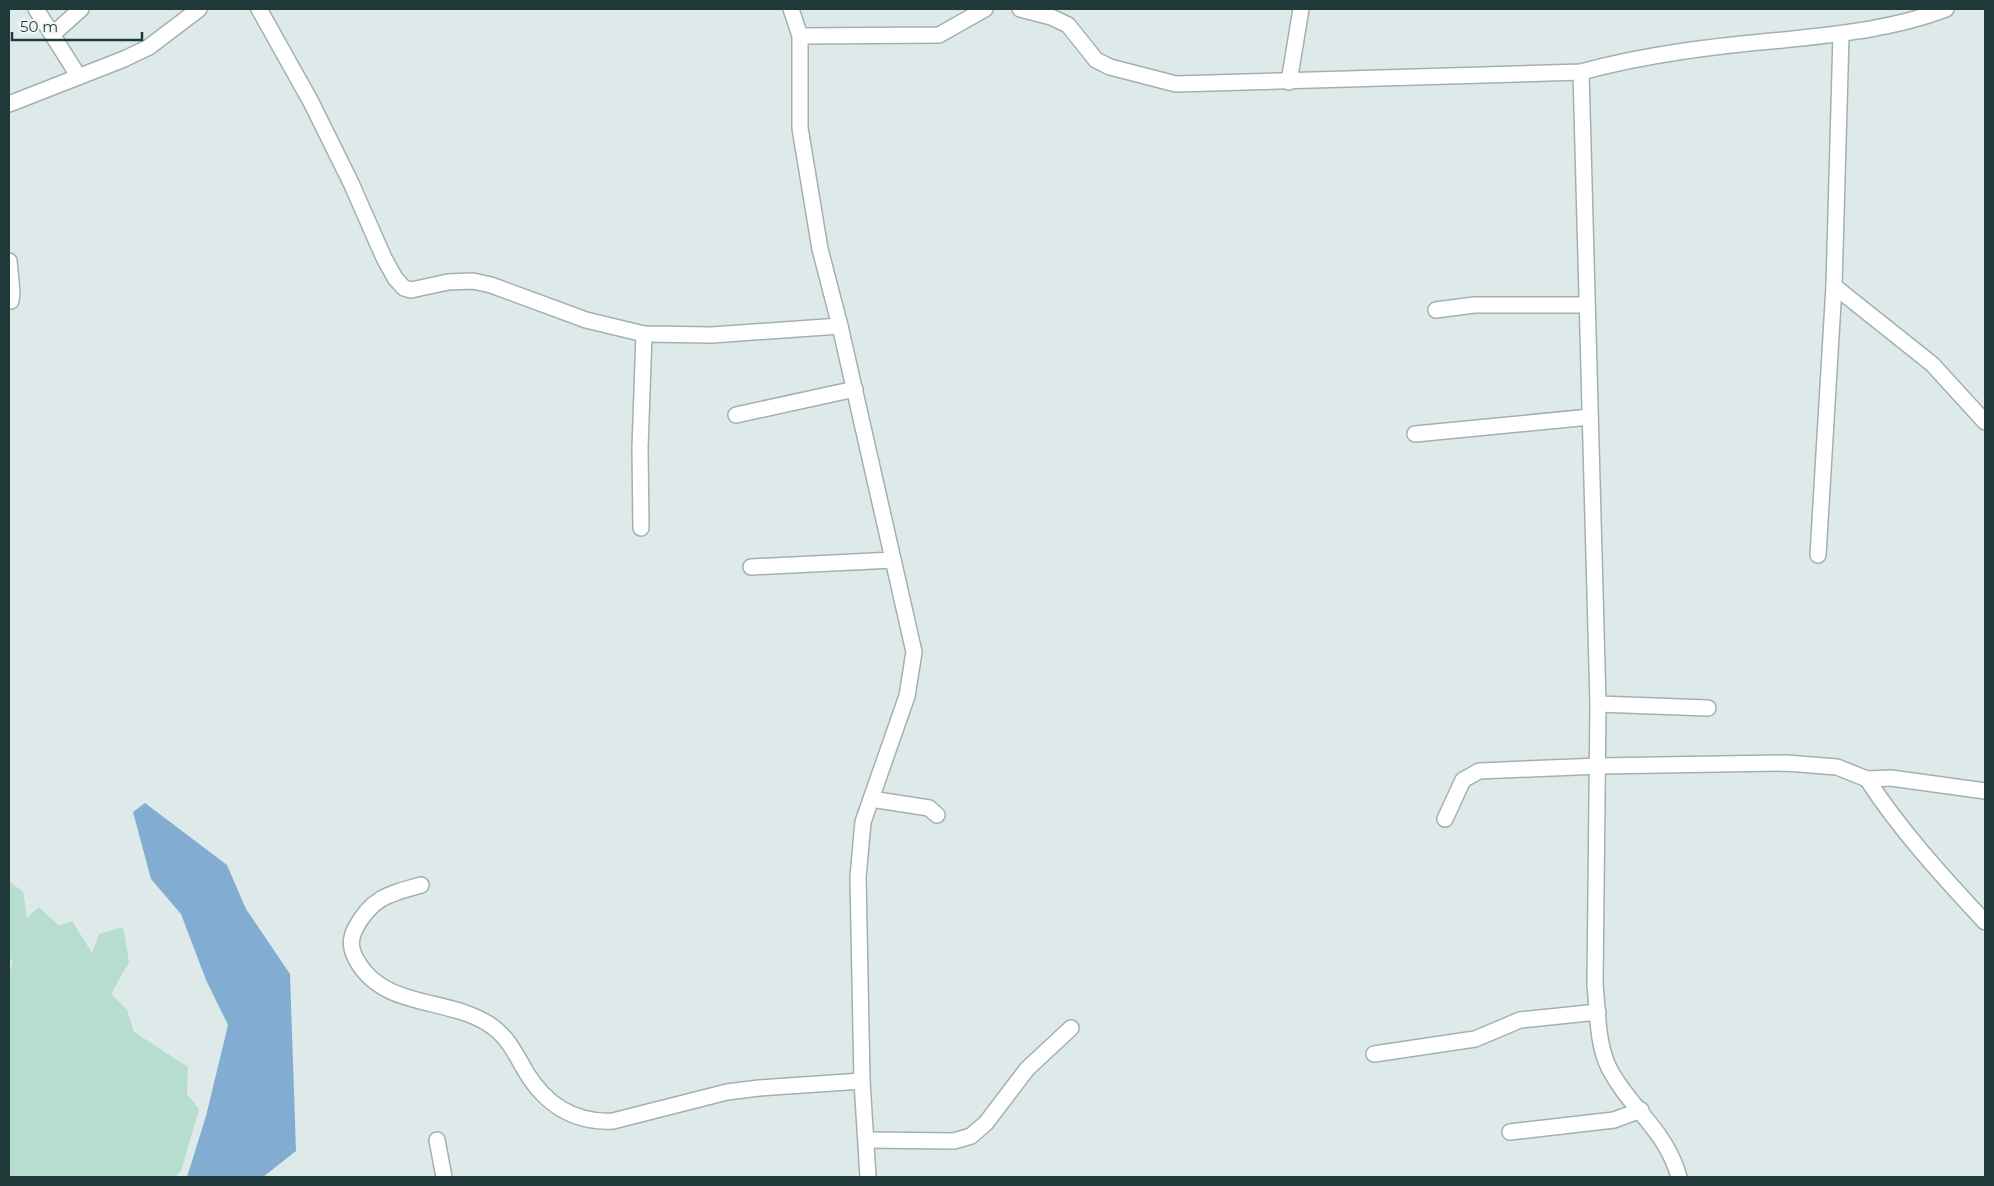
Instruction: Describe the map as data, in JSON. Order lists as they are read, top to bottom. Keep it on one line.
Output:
{"scale_bar":"50 m"}
